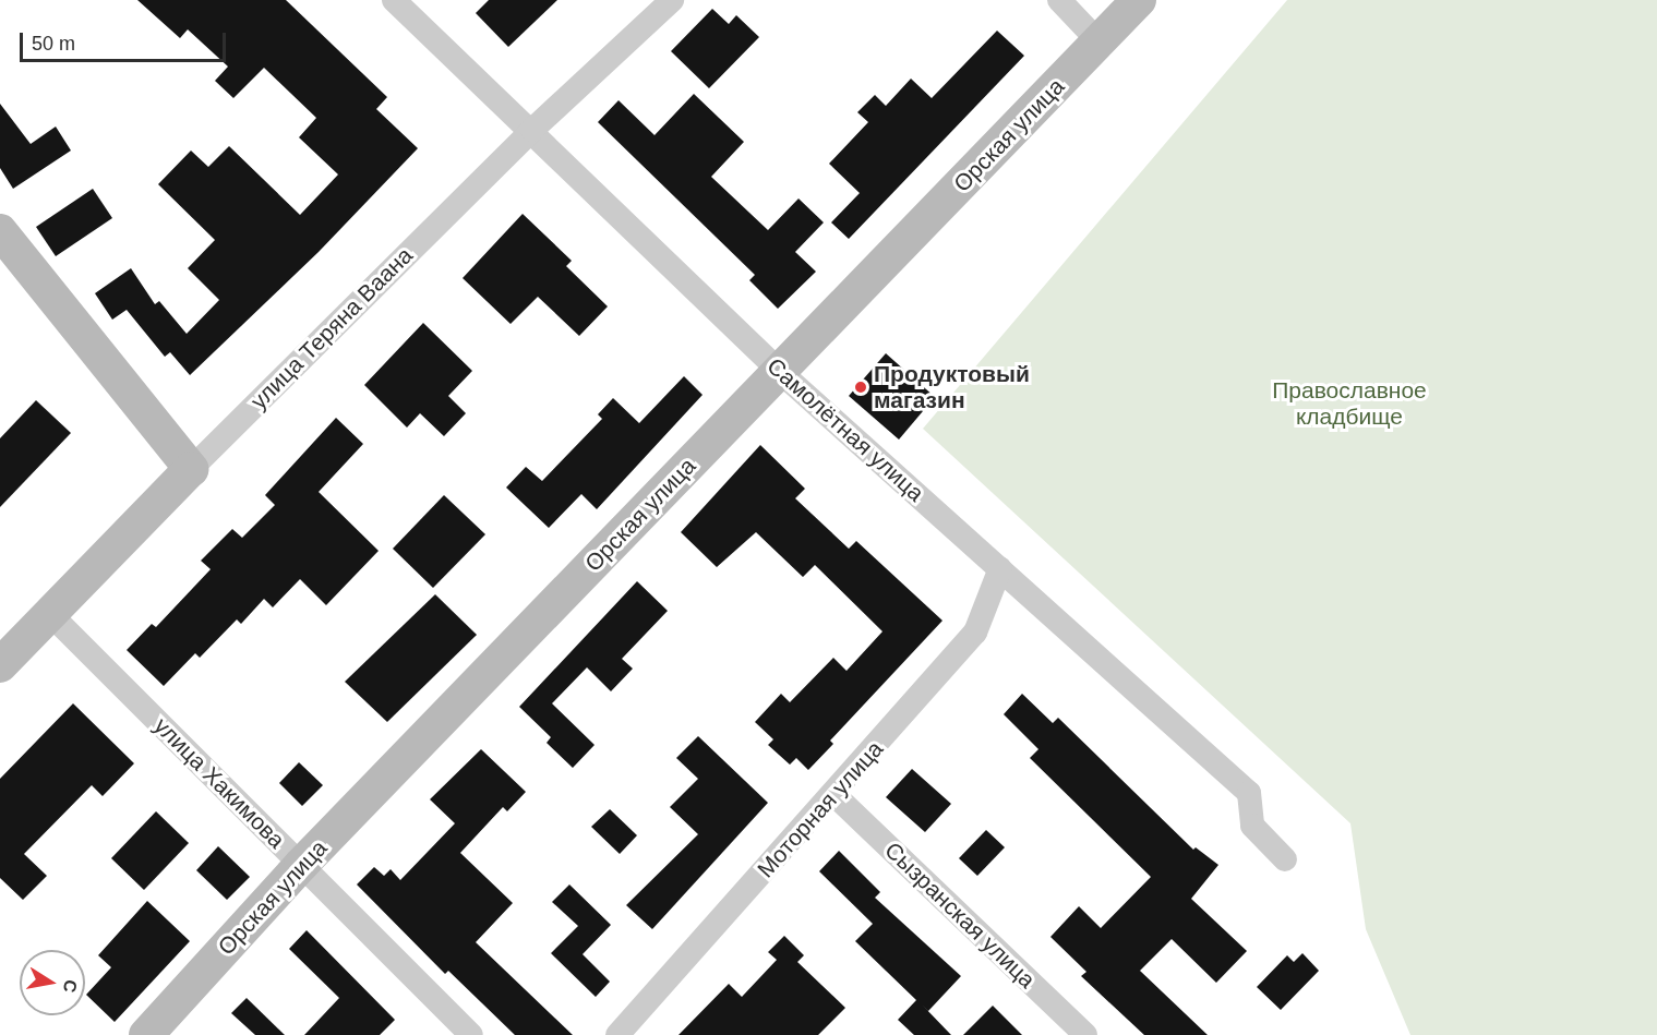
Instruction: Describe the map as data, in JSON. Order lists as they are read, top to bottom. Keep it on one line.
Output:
{"streets":{"main road":["Орская улица","улица Теряна Ваана"],"street":["Самолётная улица","улица Хакимова","Моторная улица","Сызранская улица"]},"crossings":[["Орская улица","Самолётная улица"],["Орская улица","улица Хакимова"],["улица Теряна Ваана","Самолётная улица"],["улица Теряна Ваана","улица Хакимова"],["Самолётная улица","Моторная улица"],["Моторная улица","Сызранская улица"]],"parks":["Православное кладбище"],"places":["Продуктовый магазин"],"scale_bar":"50 m","north":"right"}
